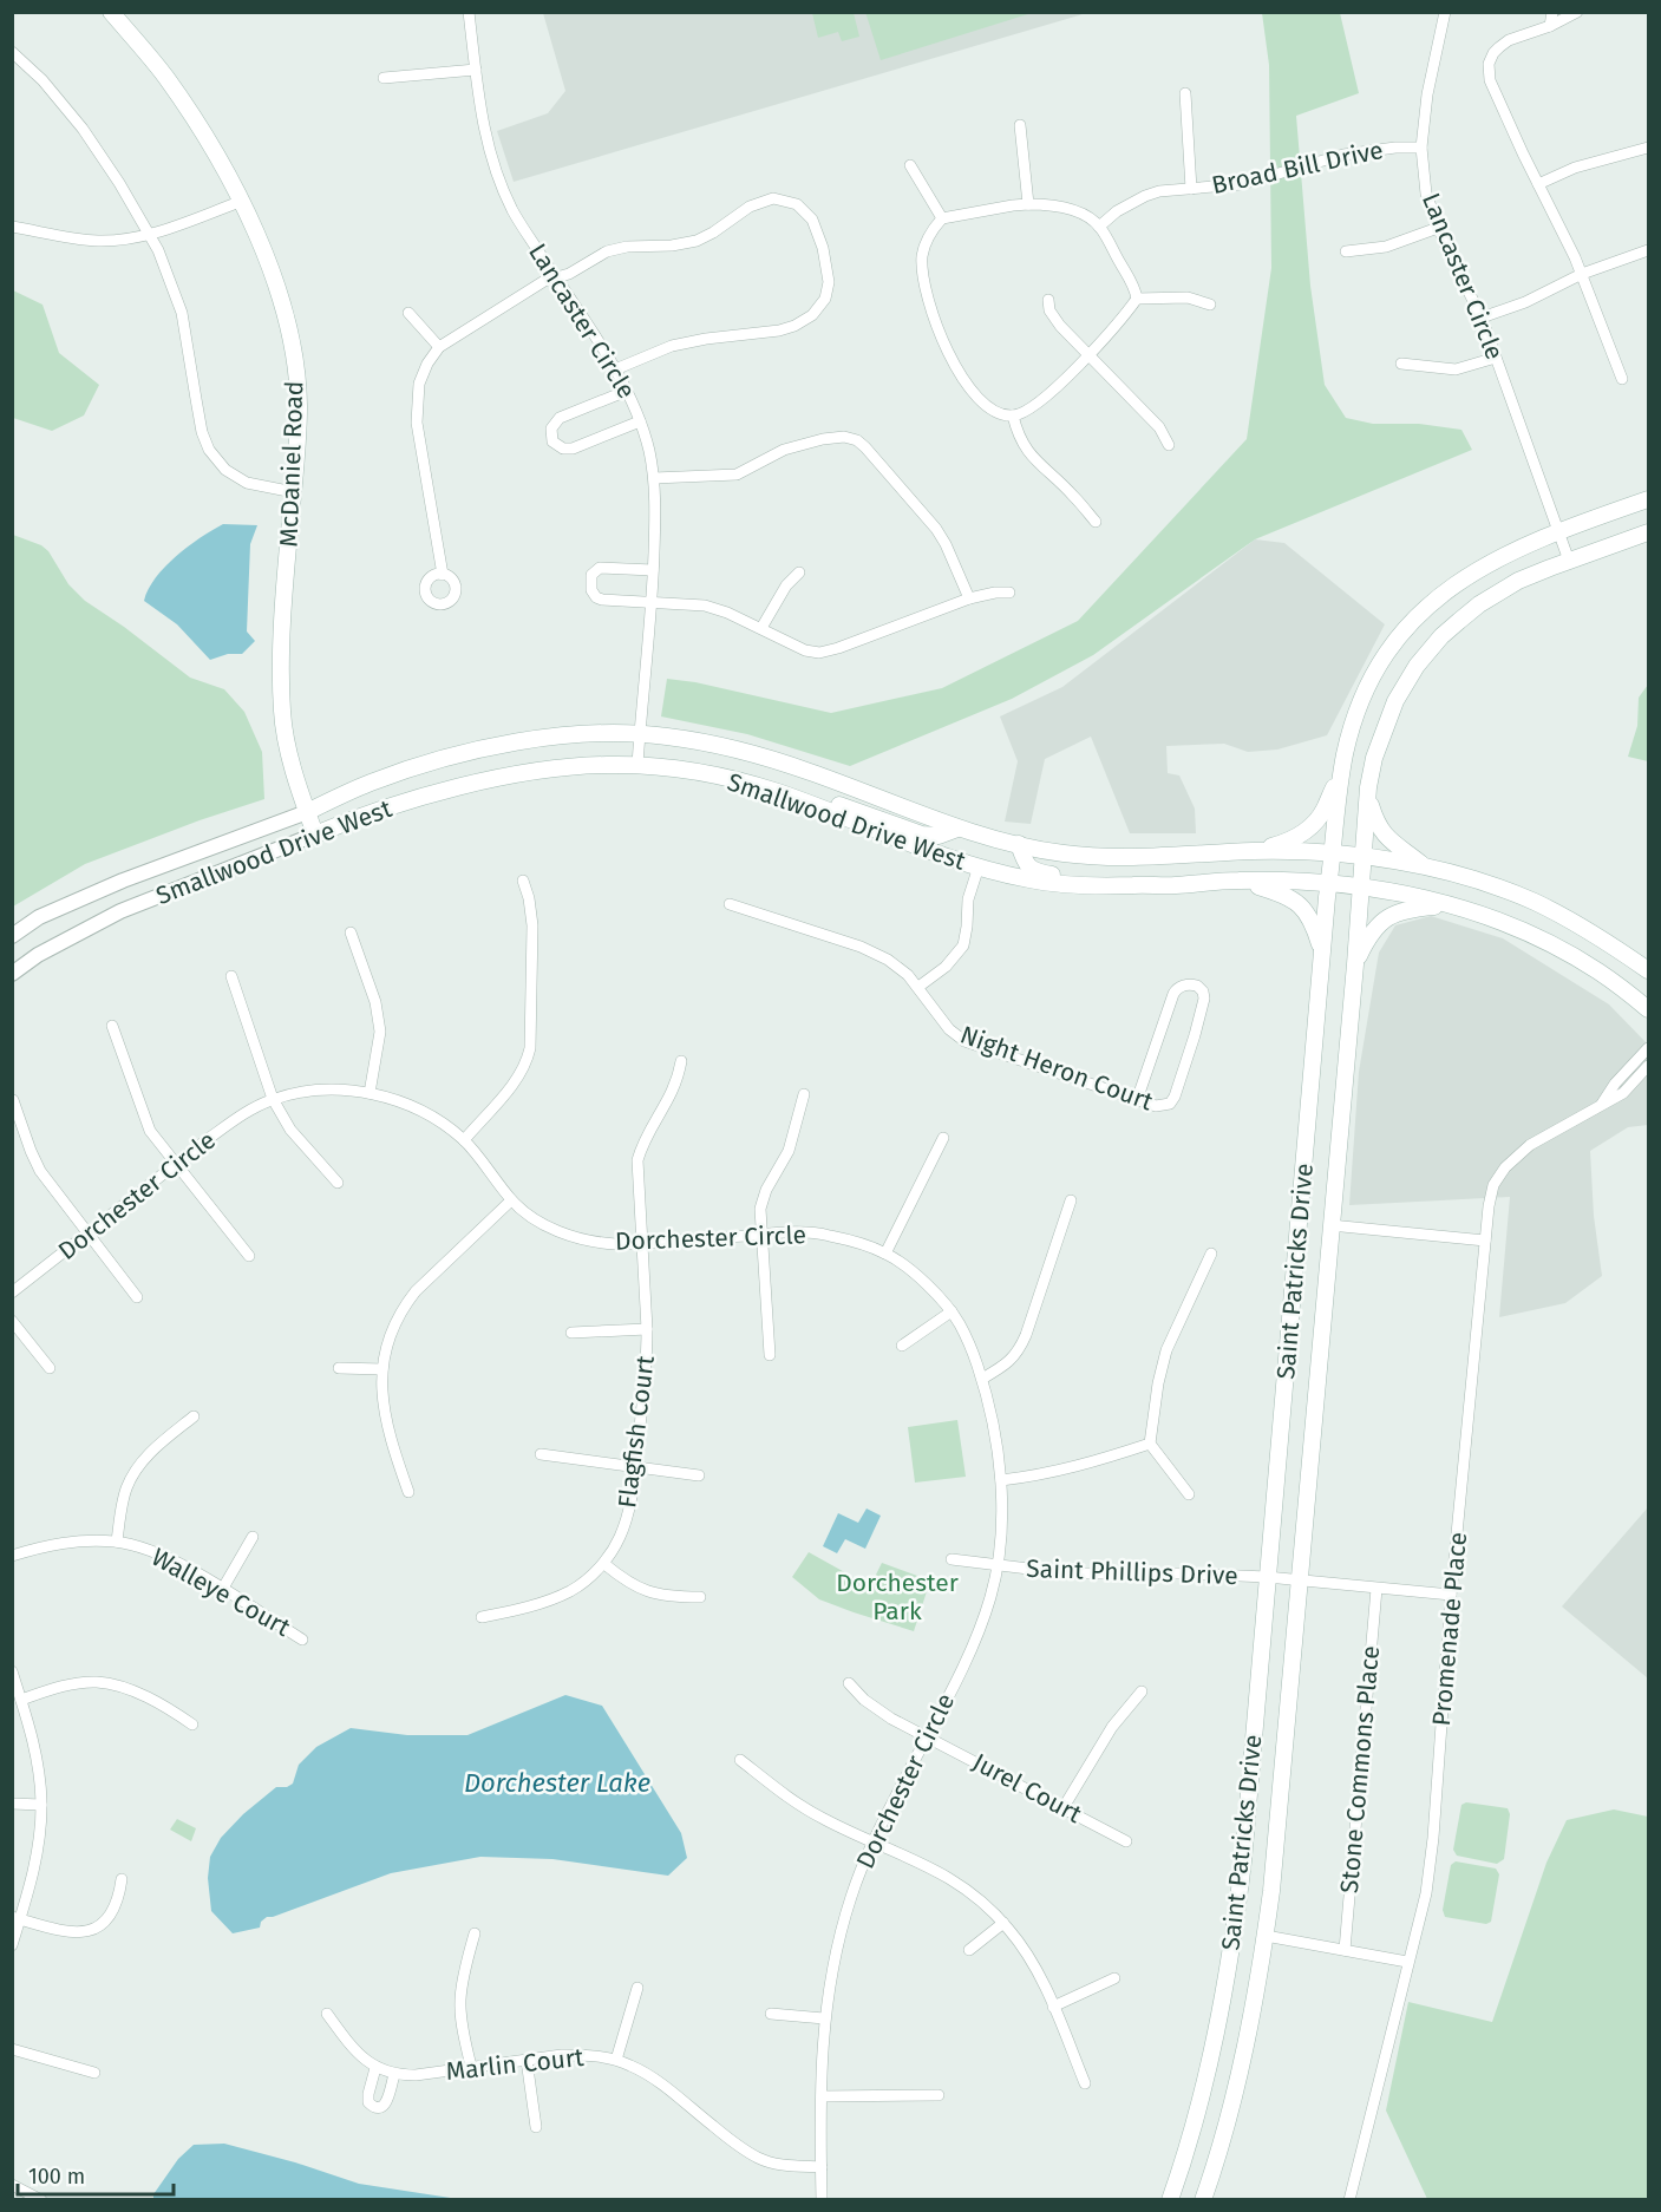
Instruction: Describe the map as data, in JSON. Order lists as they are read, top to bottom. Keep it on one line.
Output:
{"streets":{"main road":["McDaniel Road","Smallwood Drive West","Saint Patricks Drive"],"street":["Broad Bill Drive","Lancaster Circle","Night Heron Court","Dorchester Circle","Flagfish Court","Saint Phillips Drive","Walleye Court","Promenade Place","Stone Commons Place","Jurel Court","Marlin Court"]},"crossings":[["Broad Bill Drive","Lancaster Circle"],["Lancaster Circle","Smallwood Drive West"],["Lancaster Circle","Saint Patricks Drive"],["McDaniel Road","Smallwood Drive West"],["Smallwood Drive West","Saint Patricks Drive"],["Dorchester Circle","Flagfish Court"],["Dorchester Circle","Saint Phillips Drive"],["Dorchester Circle","Jurel Court"],["Dorchester Circle","Marlin Court"],["Saint Patricks Drive","Saint Phillips Drive"],["Saint Phillips Drive","Promenade Place"],["Saint Phillips Drive","Stone Commons Place"]],"water":["Dorchester Lake"],"parks":["Dorchester Park"],"scale_bar":"100 m"}
